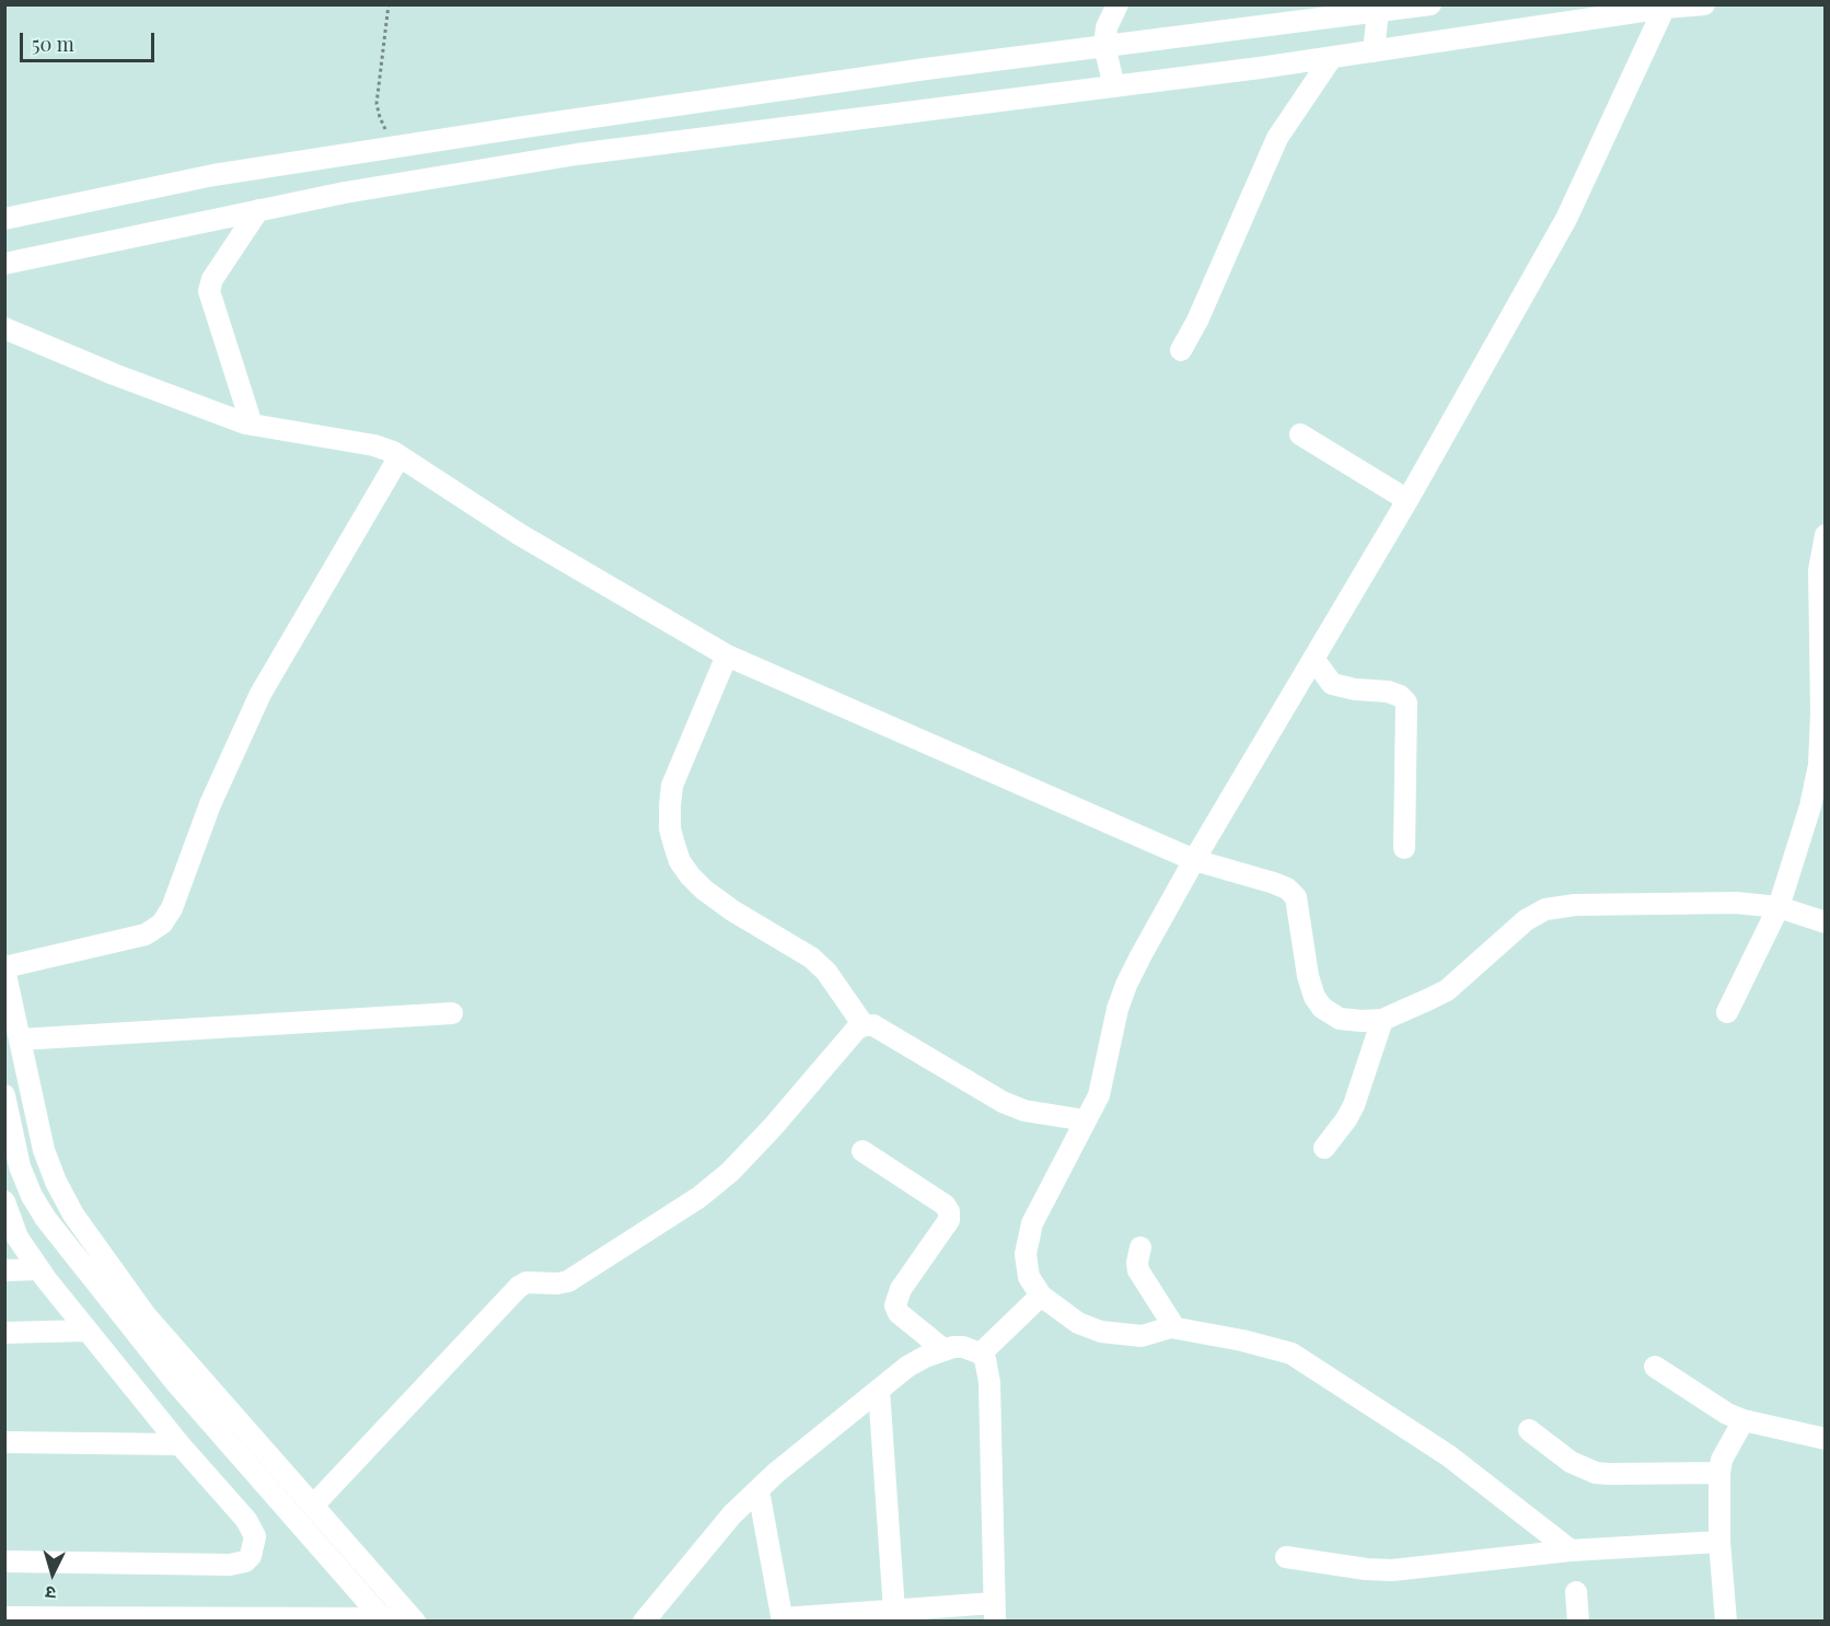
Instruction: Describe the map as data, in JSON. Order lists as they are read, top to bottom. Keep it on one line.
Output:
{"scale_bar":"50 m","north":"bottom"}
